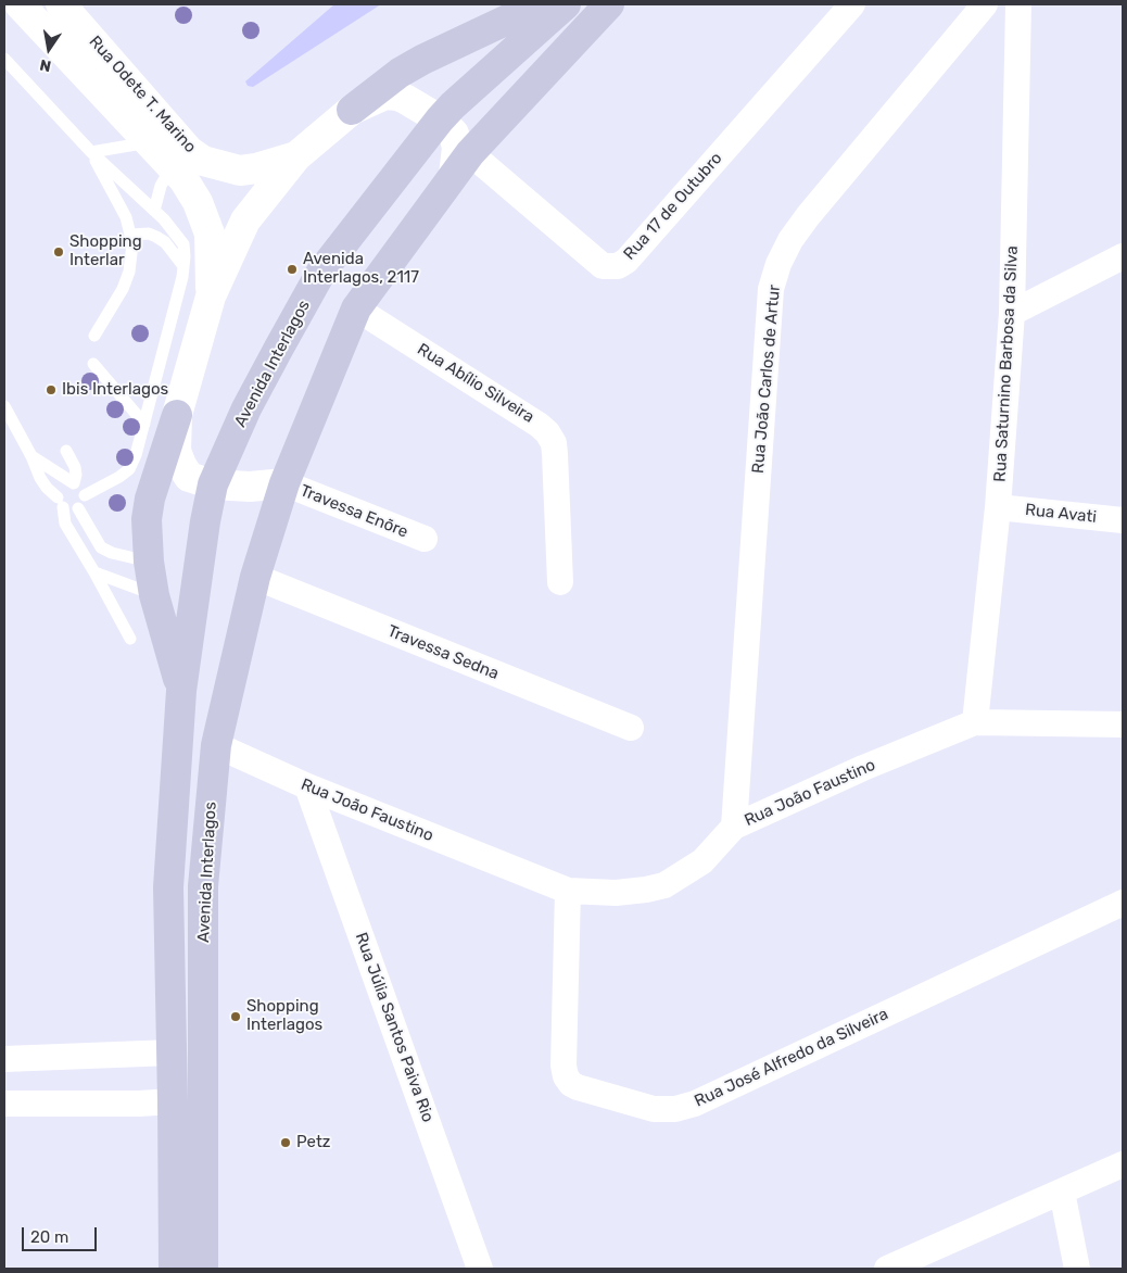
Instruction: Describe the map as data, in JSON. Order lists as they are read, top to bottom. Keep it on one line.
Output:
{"streets":{"main road":["Avenida Interlagos"],"street":["Rua Odete T. Marino","Rua 17 de Outubro","Rua Saturnino Barbosa da Silva","Rua João Carlos de Artur","Rua Abílio Silveira","Travessa Enõre","Rua Avati","Travessa Sedna","Rua João Faustino","Rua Júlia Santos Paiva Rio","Rua José Alfredo da Silveira"]},"crossings":[["Rua Odete T. Marino","Avenida Interlagos"],["Rua 17 de Outubro","Avenida Interlagos"],["Avenida Interlagos","Rua Abílio Silveira"],["Avenida Interlagos","Travessa Enõre"],["Avenida Interlagos","Travessa Sedna"],["Avenida Interlagos","Rua João Faustino"],["Rua Saturnino Barbosa da Silva","Rua Avati"],["Rua Saturnino Barbosa da Silva","Rua João Faustino"],["Rua João Carlos de Artur","Rua João Faustino"],["Rua João Faustino","Rua Júlia Santos Paiva Rio"],["Rua João Faustino","Rua José Alfredo da Silveira"]],"places":["Shopping Interlar","Avenida Interlagos, 2117","Ibis Interlagos","Shopping Interlagos","Petz"],"scale_bar":"20 m","north":"bottom"}
